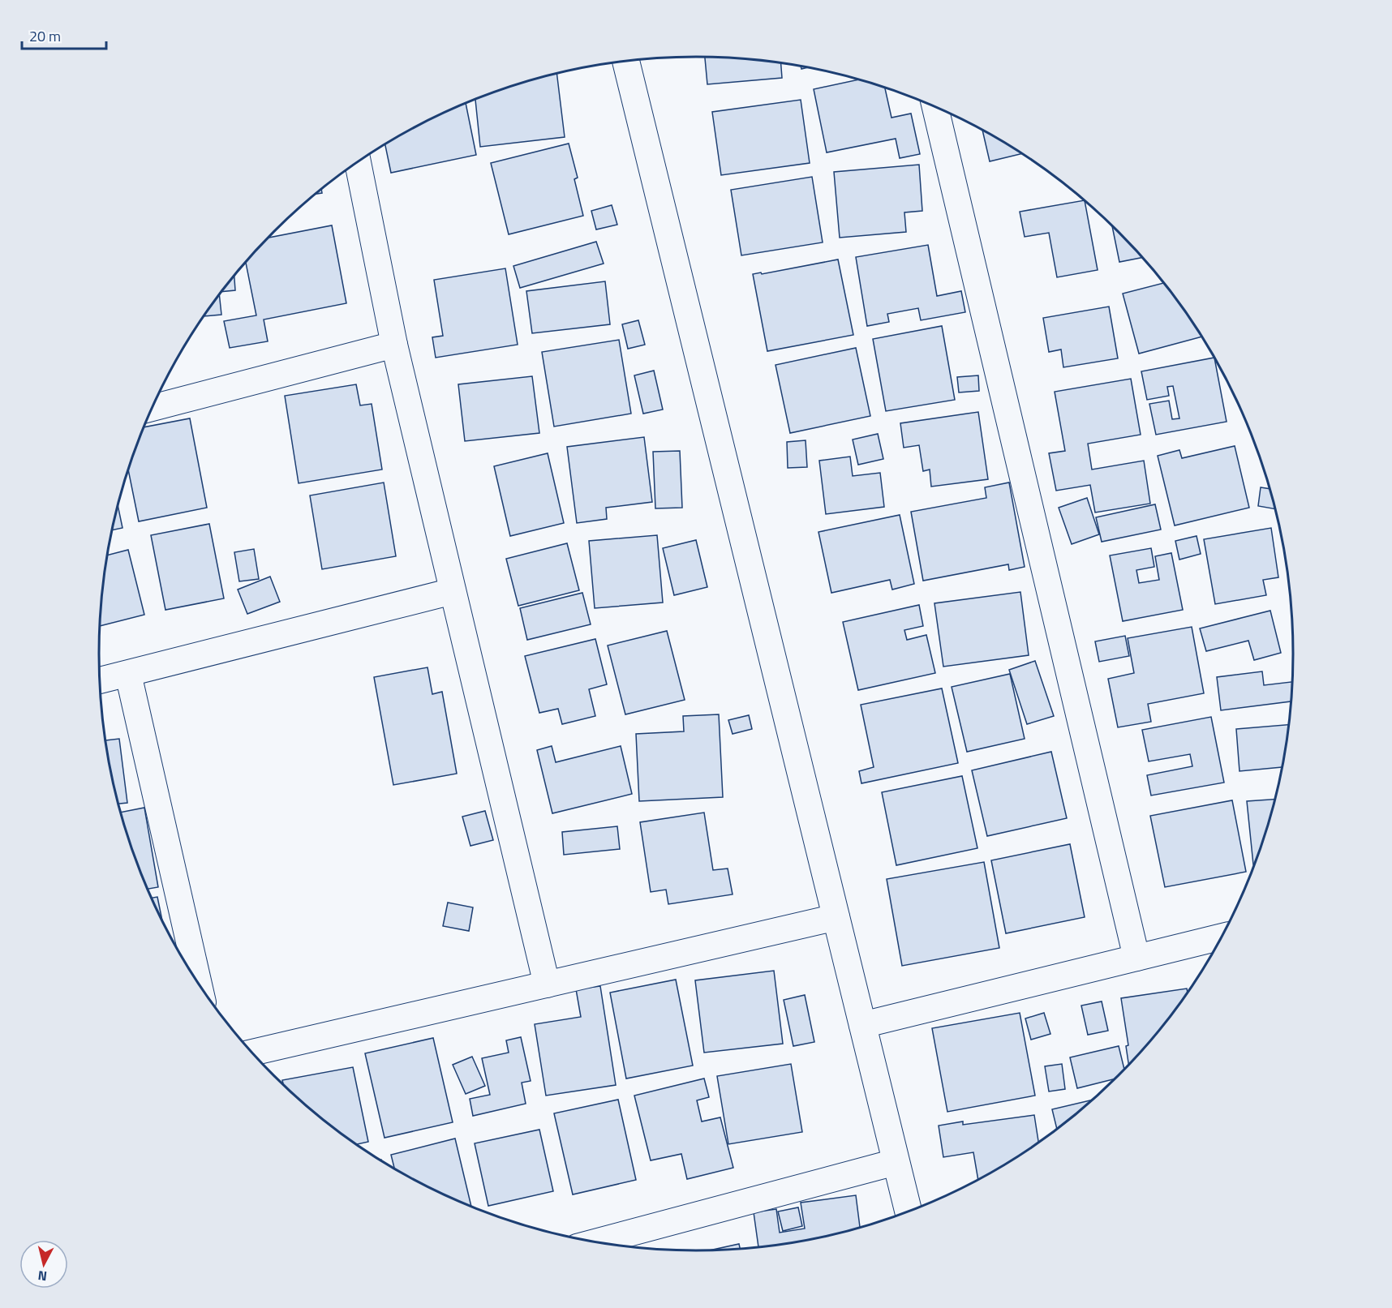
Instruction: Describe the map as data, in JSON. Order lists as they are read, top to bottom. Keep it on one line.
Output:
{"scale_bar":"20 m","north":"bottom"}
